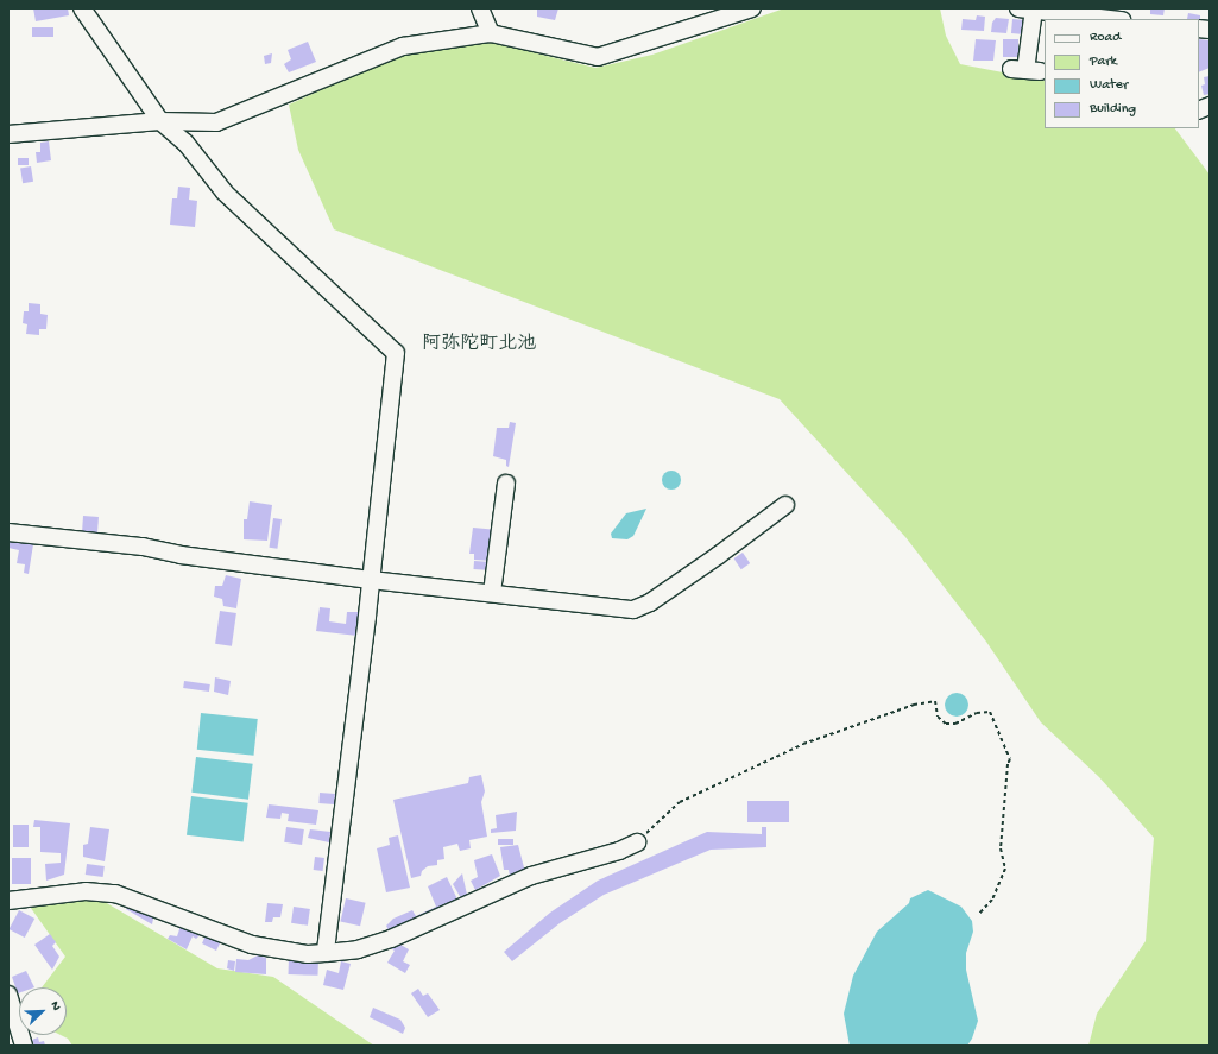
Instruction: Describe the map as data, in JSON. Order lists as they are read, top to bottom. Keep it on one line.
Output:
{"districts":["阿弥陀町北池"],"legend":["Road","Park","Water","Building"],"north":"top right"}
